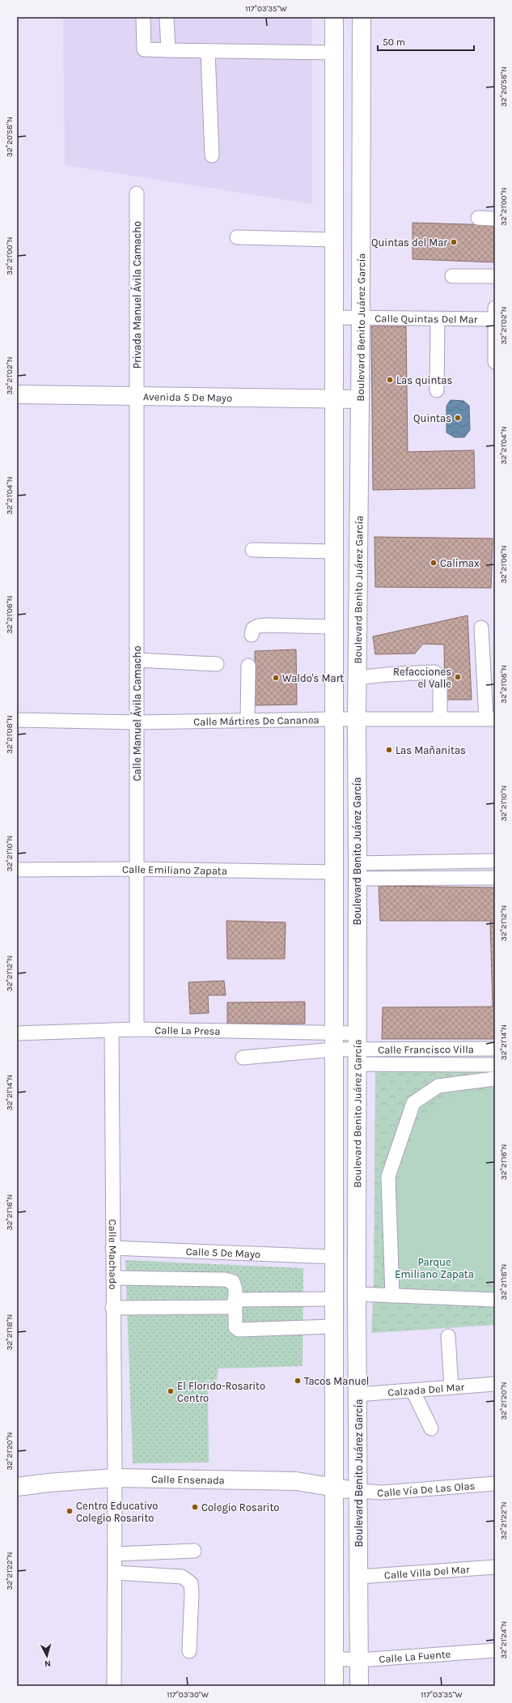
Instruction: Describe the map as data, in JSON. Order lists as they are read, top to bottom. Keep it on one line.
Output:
{"streets":{"main road":["Boulevard Benito Juárez García","Avenida 5 De Mayo","Calle Ensenada"],"street":["Privada Manuel Ávila Camacho","Calle Quintas Del Mar","Calle Manuel Ávila Camacho","Calle Mártires De Cananea","Calle Emiliano Zapata","Calle La Presa","Calle Francisco Villa","Calle 5 De Mayo","Calle Machado","Calzada Del Mar","Calle Vía De Las Olas","Calle Villa Del Mar","Calle La Fuente"]},"crossings":[["Privada Manuel Ávila Camacho","Avenida 5 De Mayo"],["Privada Manuel Ávila Camacho","Calle Manuel Ávila Camacho"],["Calle Quintas Del Mar","Boulevard Benito Juárez García"],["Boulevard Benito Juárez García","Avenida 5 De Mayo"],["Boulevard Benito Juárez García","Calle Mártires De Cananea"],["Boulevard Benito Juárez García","Calle La Presa"],["Boulevard Benito Juárez García","Calle Francisco Villa"],["Boulevard Benito Juárez García","Calzada Del Mar"],["Boulevard Benito Juárez García","Calle Ensenada"],["Boulevard Benito Juárez García","Calle Vía De Las Olas"],["Boulevard Benito Juárez García","Calle Villa Del Mar"],["Boulevard Benito Juárez García","Calle La Fuente"],["Avenida 5 De Mayo","Calle Manuel Ávila Camacho"],["Calle Manuel Ávila Camacho","Calle Mártires De Cananea"],["Calle Manuel Ávila Camacho","Calle Emiliano Zapata"],["Calle Manuel Ávila Camacho","Calle La Presa"],["Calle La Presa","Calle Francisco Villa"],["Calle La Presa","Calle Machado"],["Calle 5 De Mayo","Calle Machado"],["Calle Machado","Calle Ensenada"],["Calle Ensenada","Calle Vía De Las Olas"]],"parks":["Parque Emiliano Zapata"],"places":["Quintas del Mar","Las quintas","Quintas","Calimax","Refacciones el Valle","Waldo's Mart","Las Mañanitas","Tacos Manuel","El Florido-Rosarito Centro","Colegio Rosarito","Centro Educativo Colegio Rosarito"],"scale_bar":"50 m","north":"bottom","coordinates":["117°03'35\"W","32°20'58\"N","32°21'00\"N","32°21'02\"N","32°21'04\"N","32°21'06\"N","32°21'08\"N","32°21'10\"N","32°21'12\"N","32°21'14\"N","32°21'16\"N","32°21'18\"N","32°21'20\"N","32°21'22\"N","32°21'24\"N","117°03'30\"W"]}
